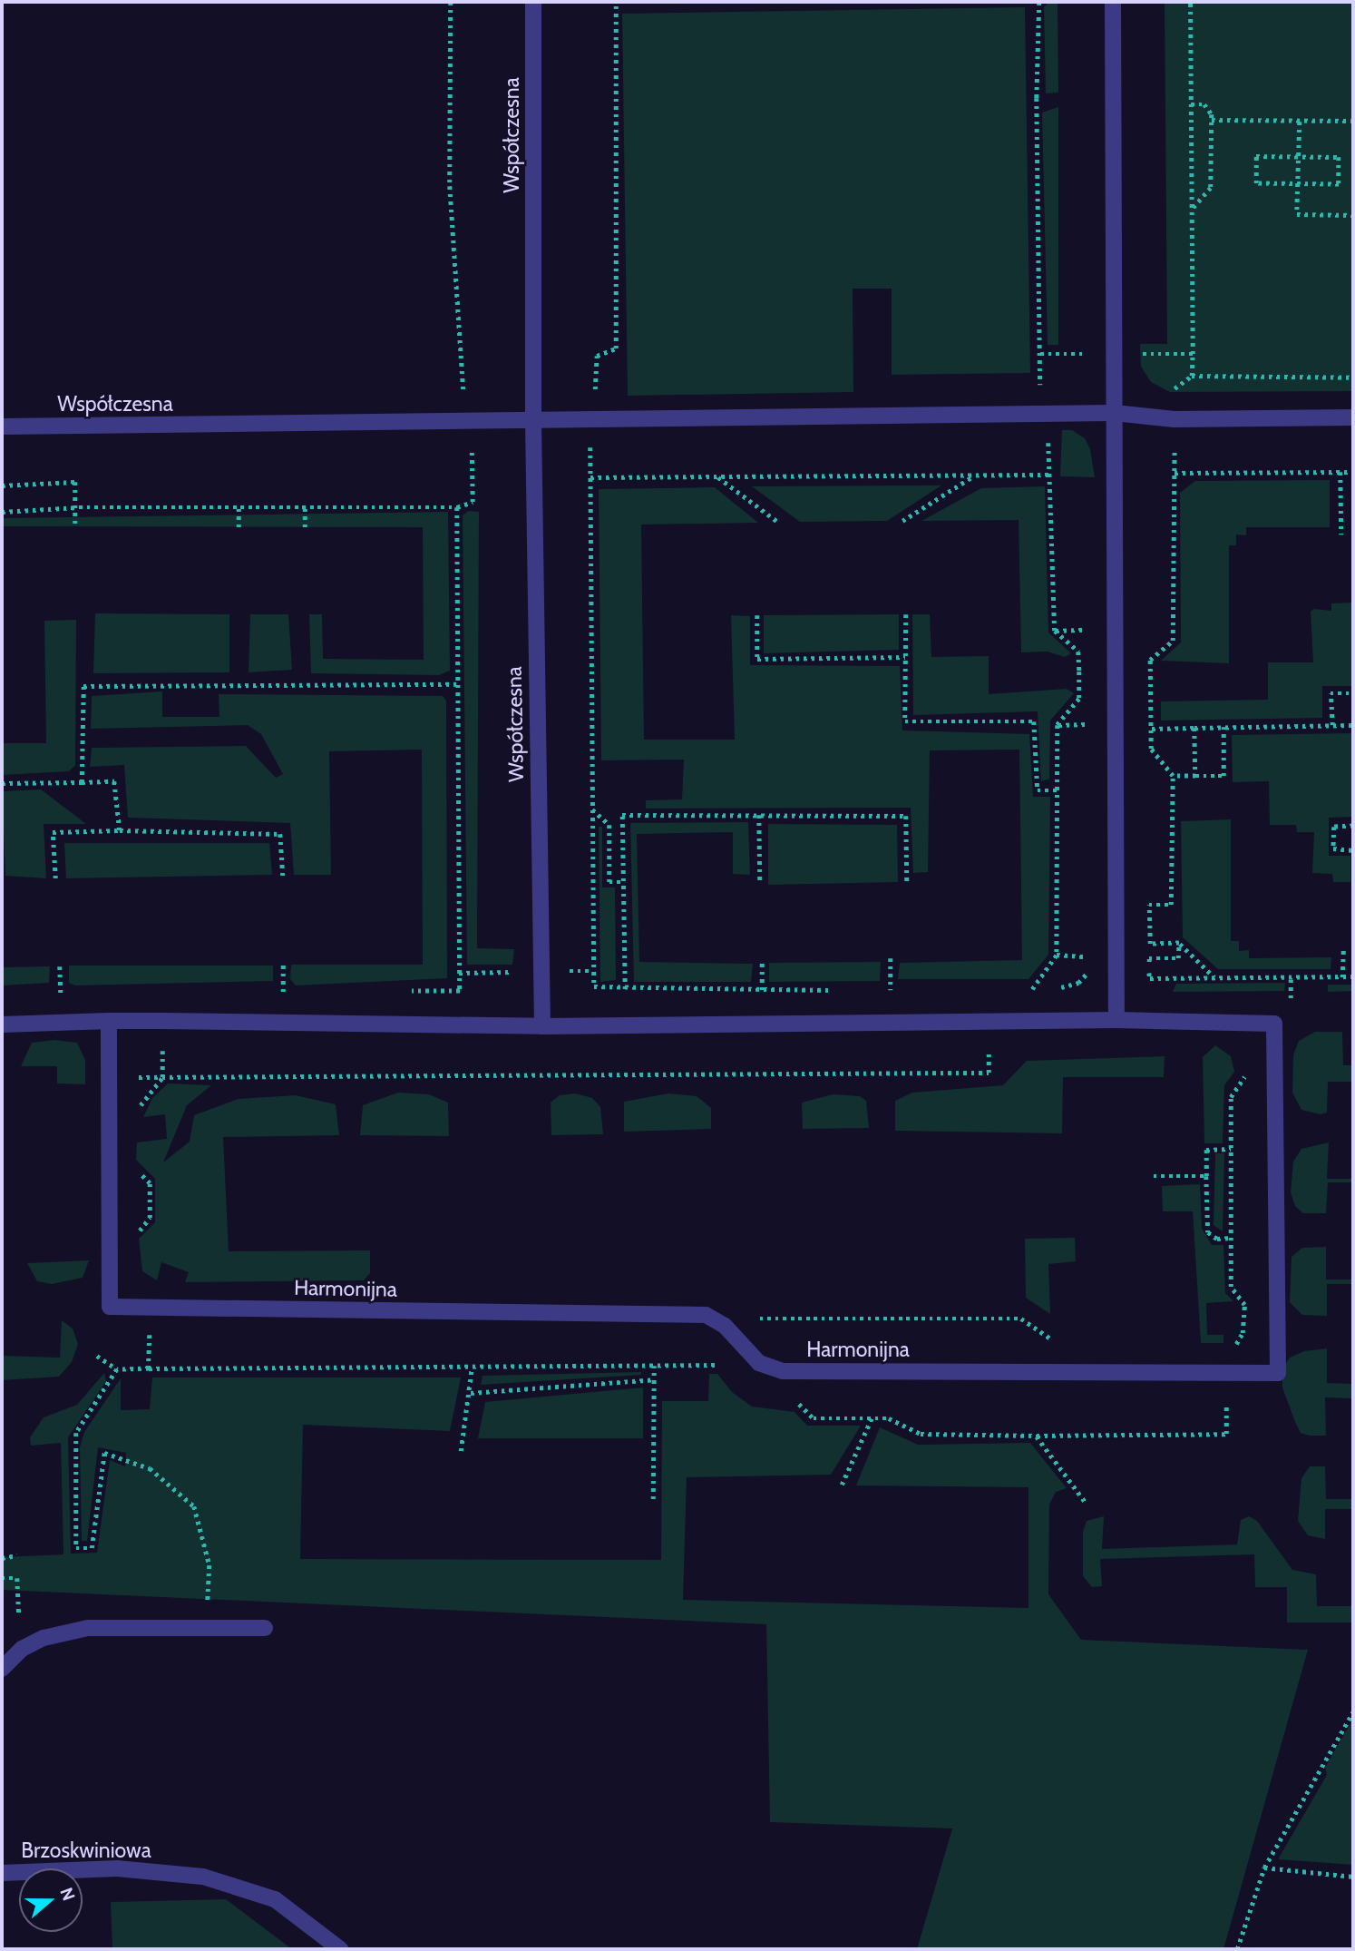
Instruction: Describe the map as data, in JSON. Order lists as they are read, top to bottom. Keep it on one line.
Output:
{"streets":{"street":["Współczesna","Harmonijna","Brzoskwiniowa"]},"north":"right"}
